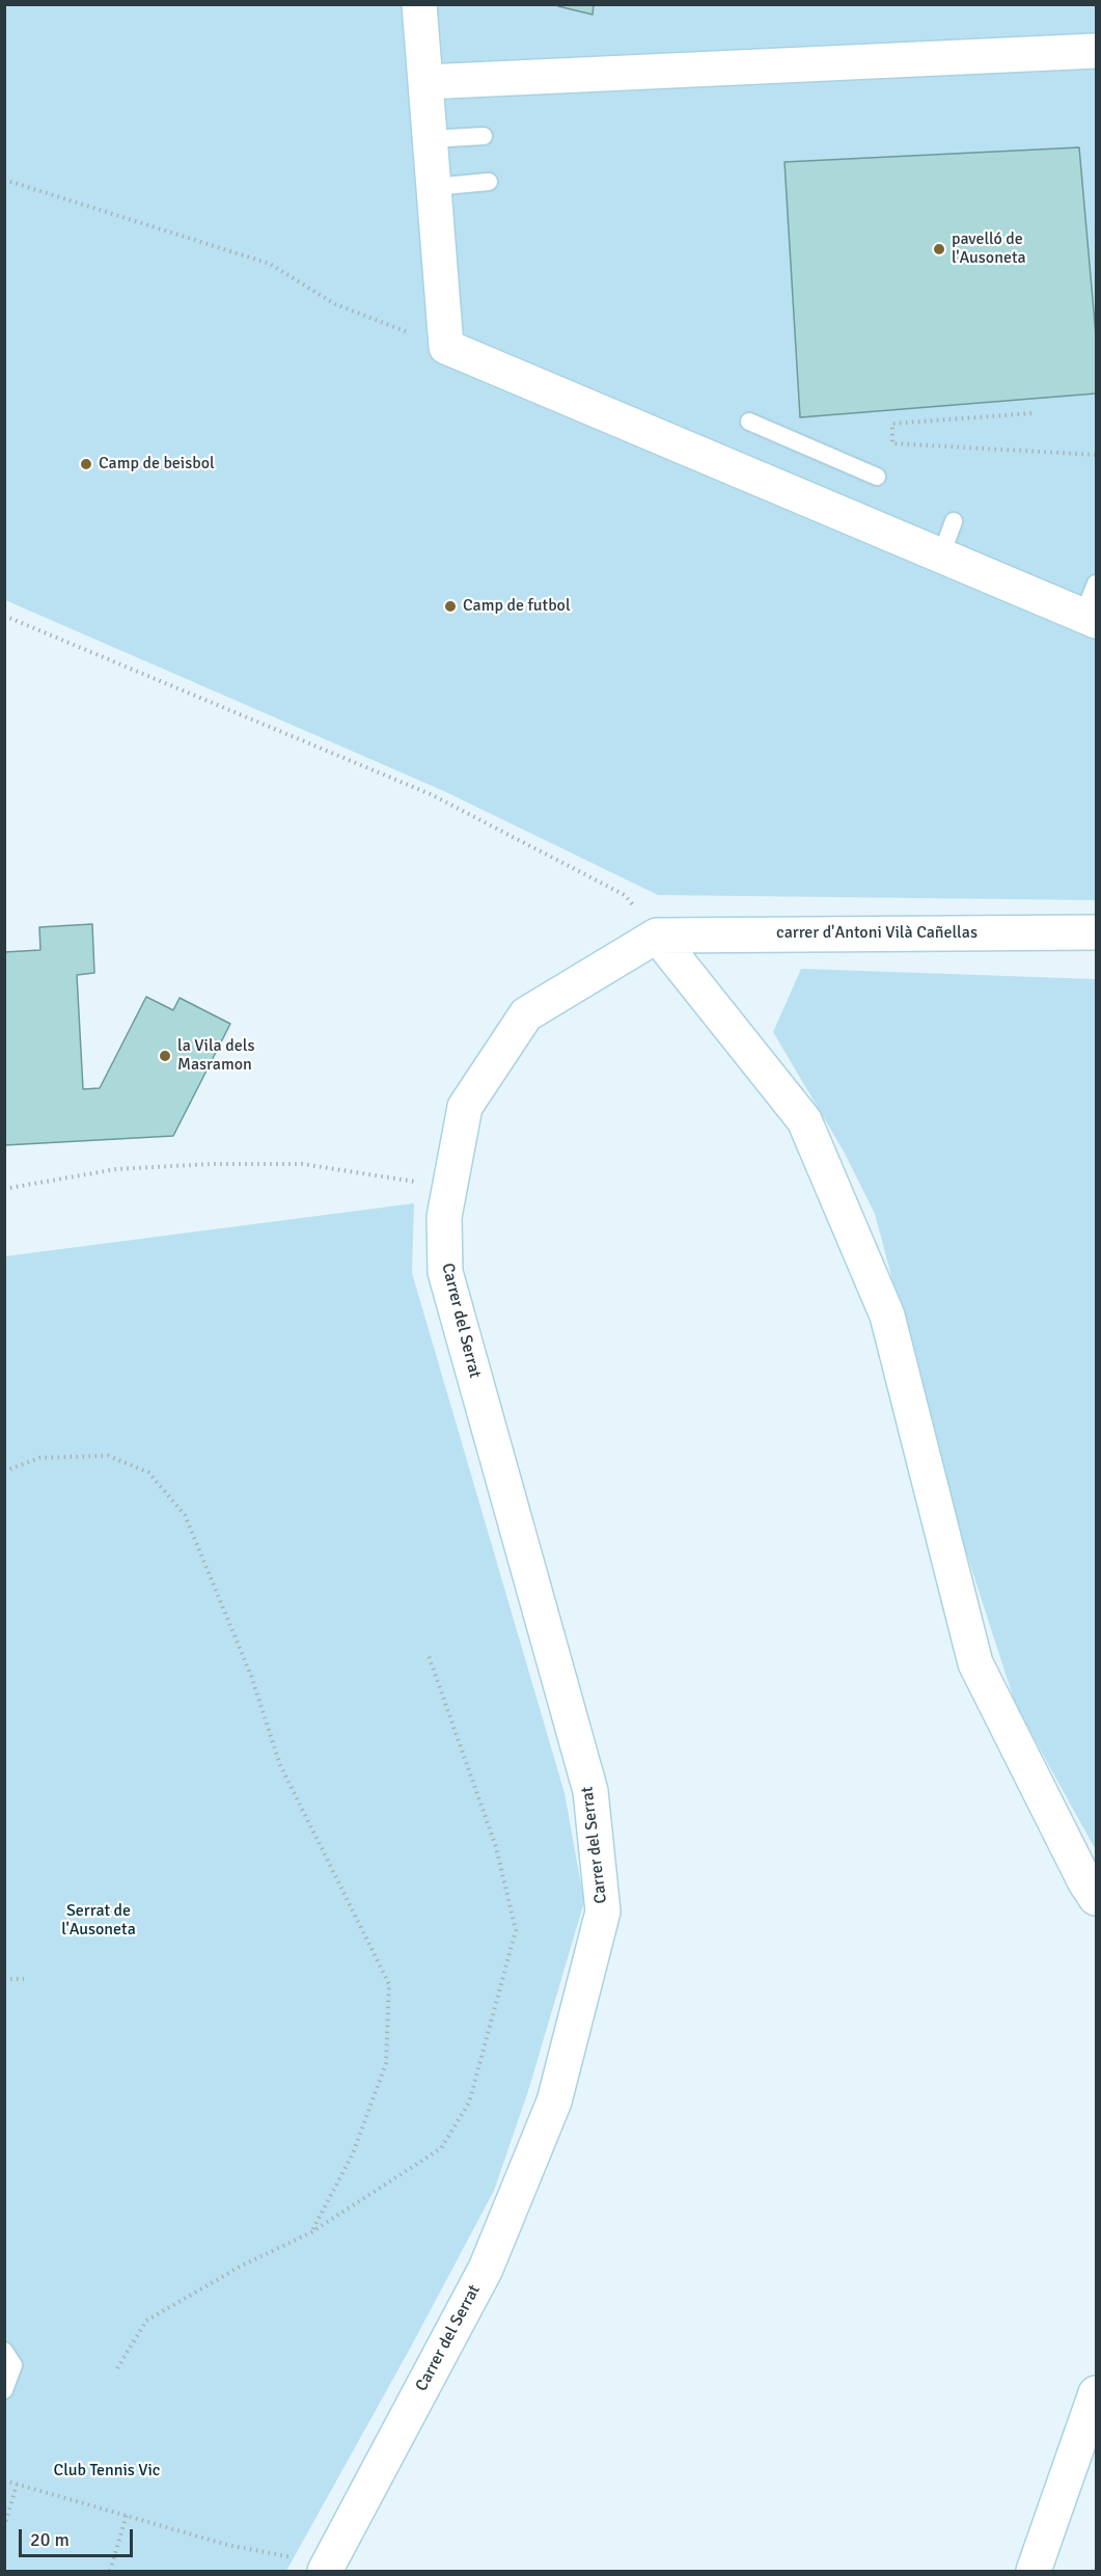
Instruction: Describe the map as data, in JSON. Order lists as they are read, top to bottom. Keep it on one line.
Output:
{"streets":{"street":["carrer d'Antoni Vilà Cañellas","Carrer del Serrat"]},"crossings":[["carrer d'Antoni Vilà Cañellas","Carrer del Serrat"]],"parks":["Serrat de l'Ausoneta","Club Tennis Vic"],"places":["pavelló de l'Ausoneta","Camp de beisbol","Camp de futbol","la Vila dels Masramon"],"scale_bar":"20 m"}
